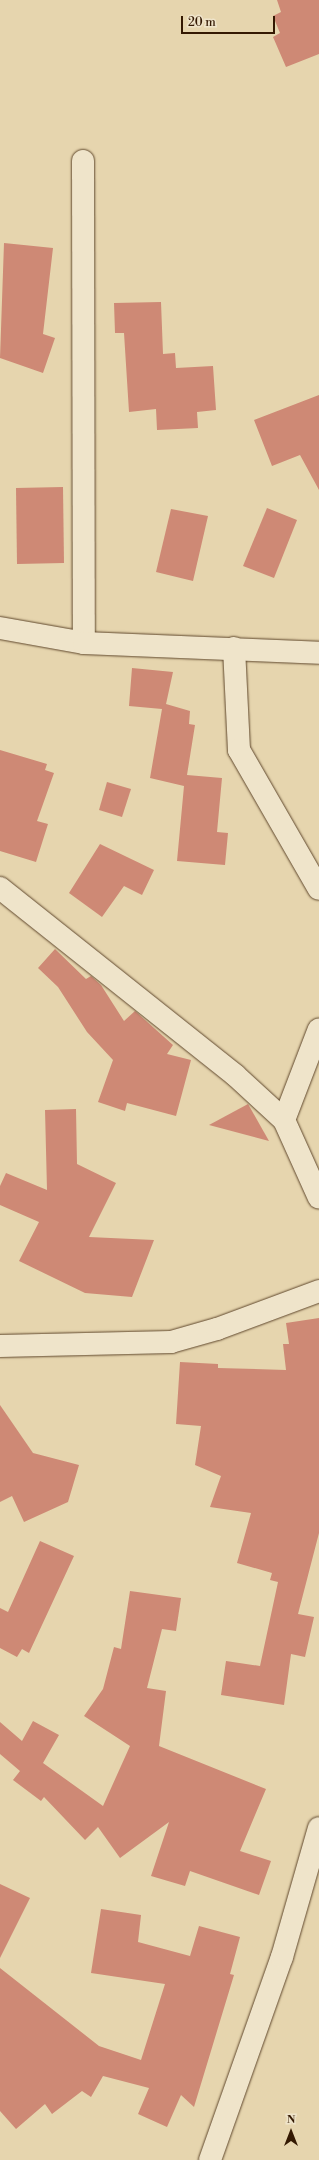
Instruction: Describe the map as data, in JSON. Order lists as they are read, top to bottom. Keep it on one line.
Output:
{"scale_bar":"20 m","north":"top"}
